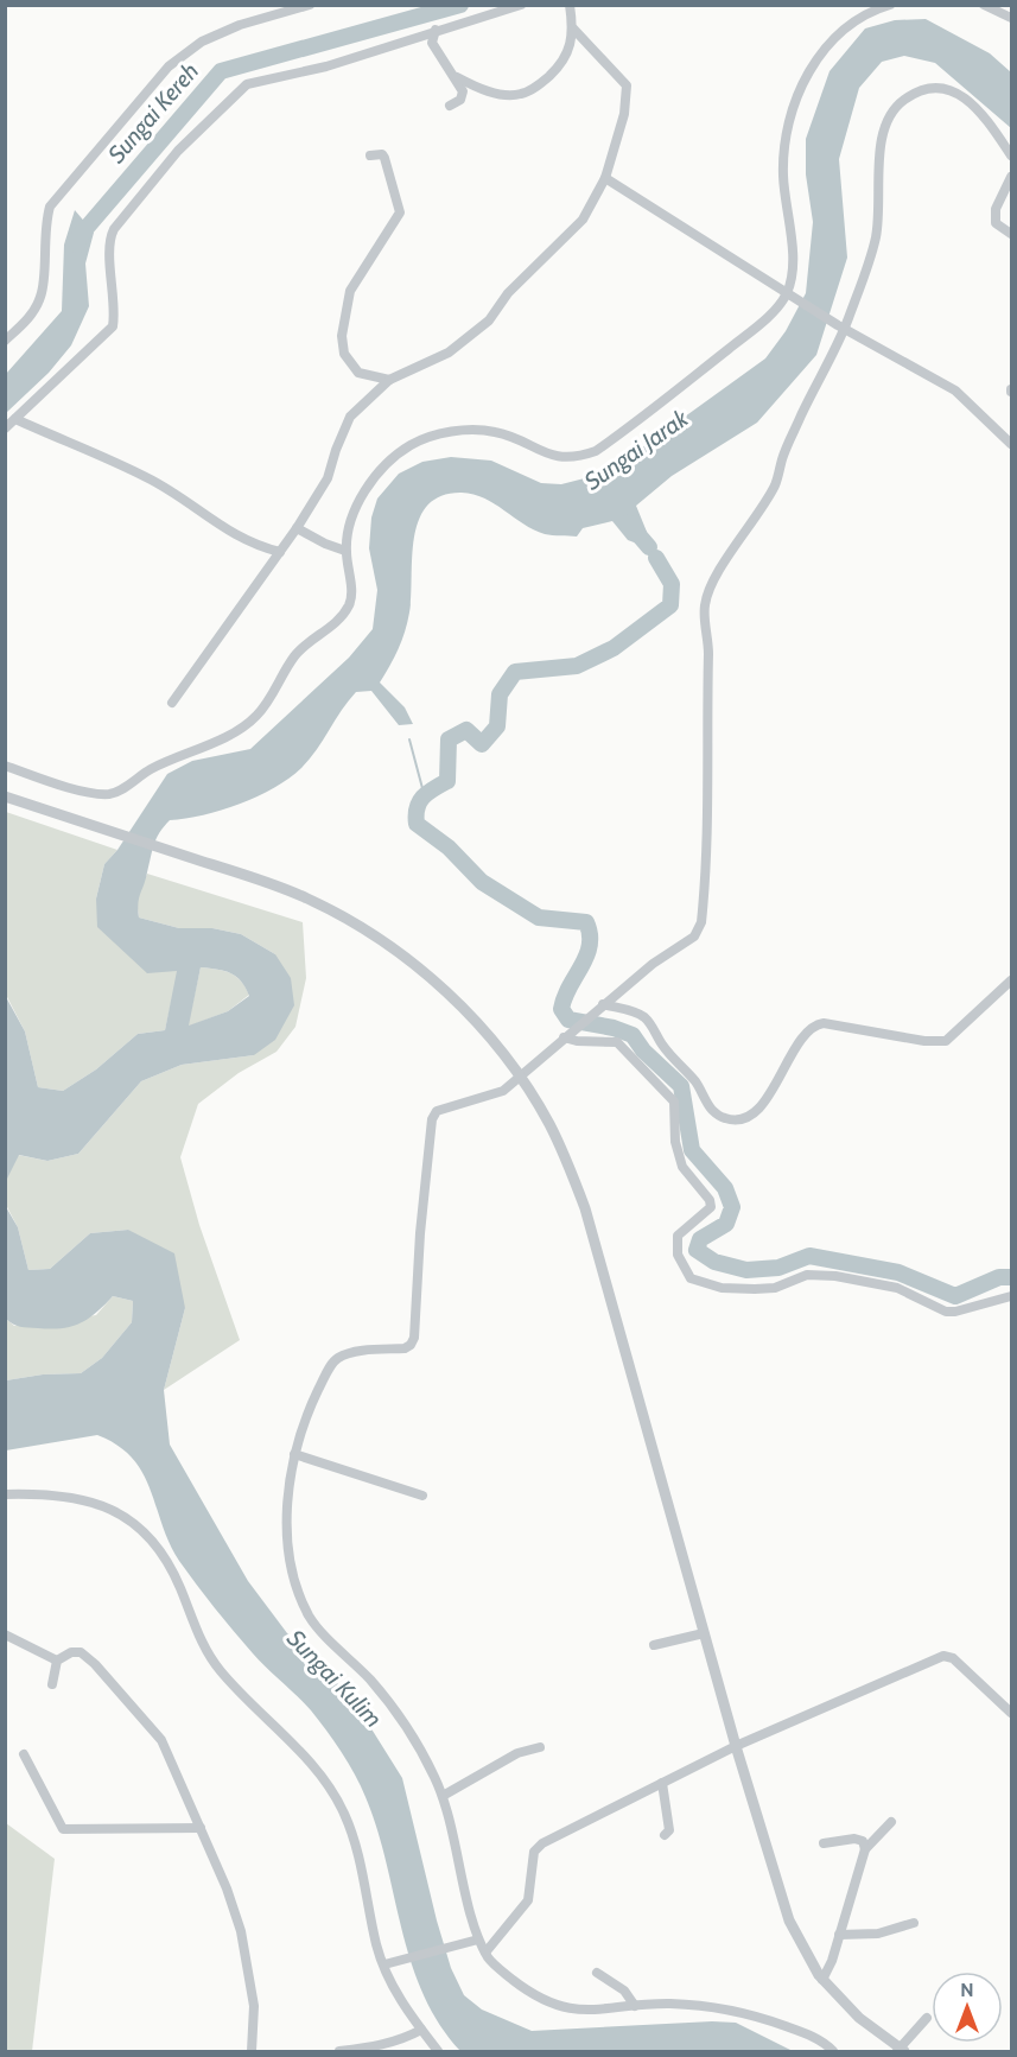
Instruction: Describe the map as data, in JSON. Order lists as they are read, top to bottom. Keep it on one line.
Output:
{"water":["Sungai Kereh","Sungai Jarak","Sungai Kulim"],"north":"top"}
